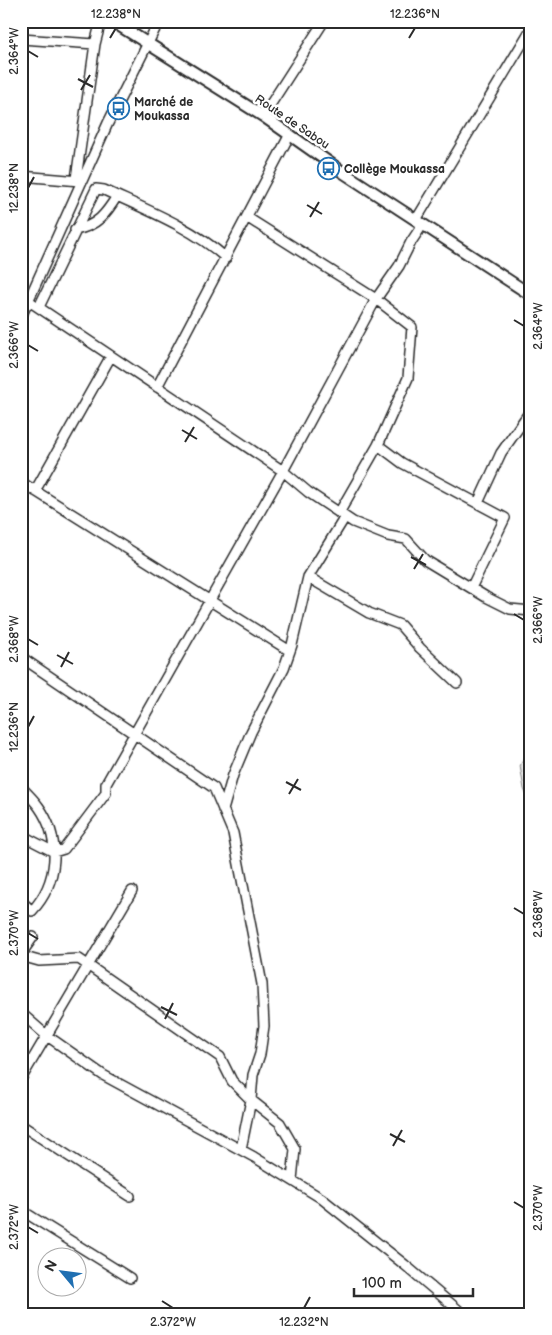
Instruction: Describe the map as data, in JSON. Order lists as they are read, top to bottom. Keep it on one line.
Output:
{"streets":{"main road":["Route de Sabou"]},"places":{"bus stop":["Marché de Moukassa","Collège Moukassa"]},"scale_bar":"100 m","north":"top left","coordinates":["12.238°N","12.236°N","2.364°W","2.366°W","2.368°W","2.370°W","2.372°W","12.232°N"]}
